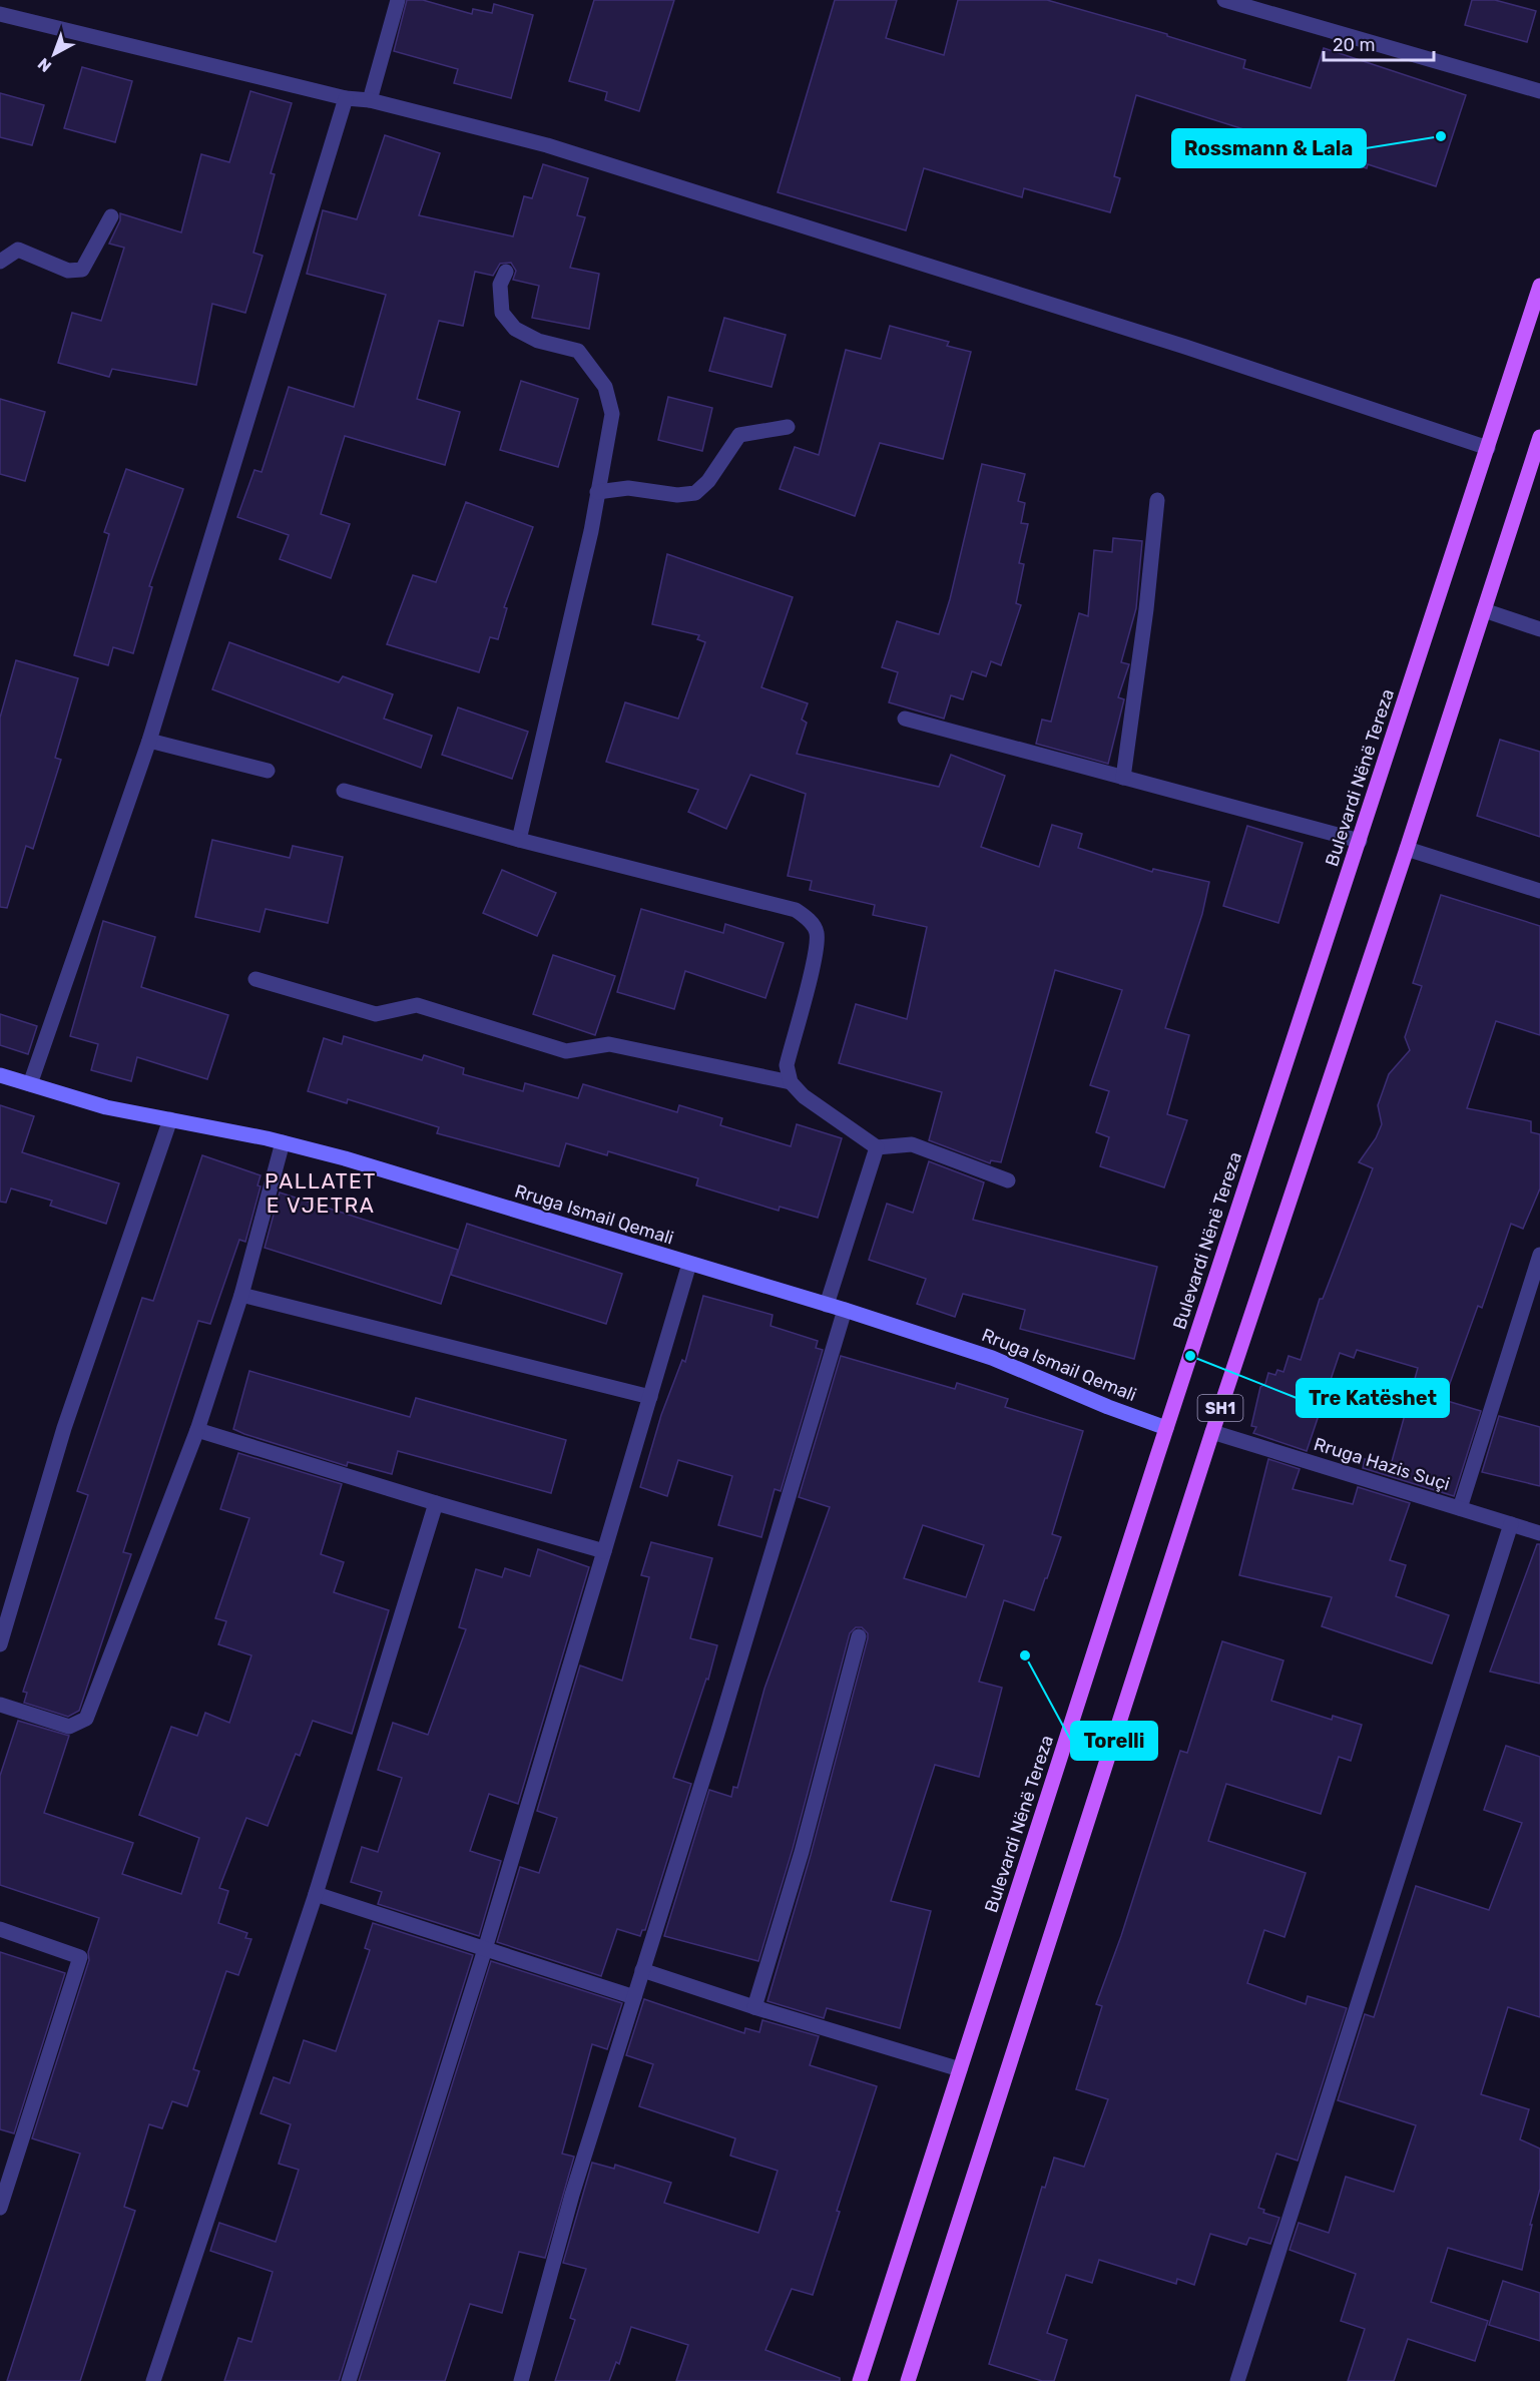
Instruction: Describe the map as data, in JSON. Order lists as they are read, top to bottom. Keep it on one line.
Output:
{"streets":{"main road":["Bulevardi Nënë Tereza","SH1"],"street":["Rruga Ismail Qemali","Rruga Hazis Suçi"]},"crossings":[["Bulevardi Nënë Tereza","Rruga Ismail Qemali"],["SH1","Rruga Hazis Suçi"]],"districts":["PALLATET E VJETRA"],"places":["Rossmann & Lala","Tre Katëshet","Torelli"],"scale_bar":"20 m","north":"bottom left"}
